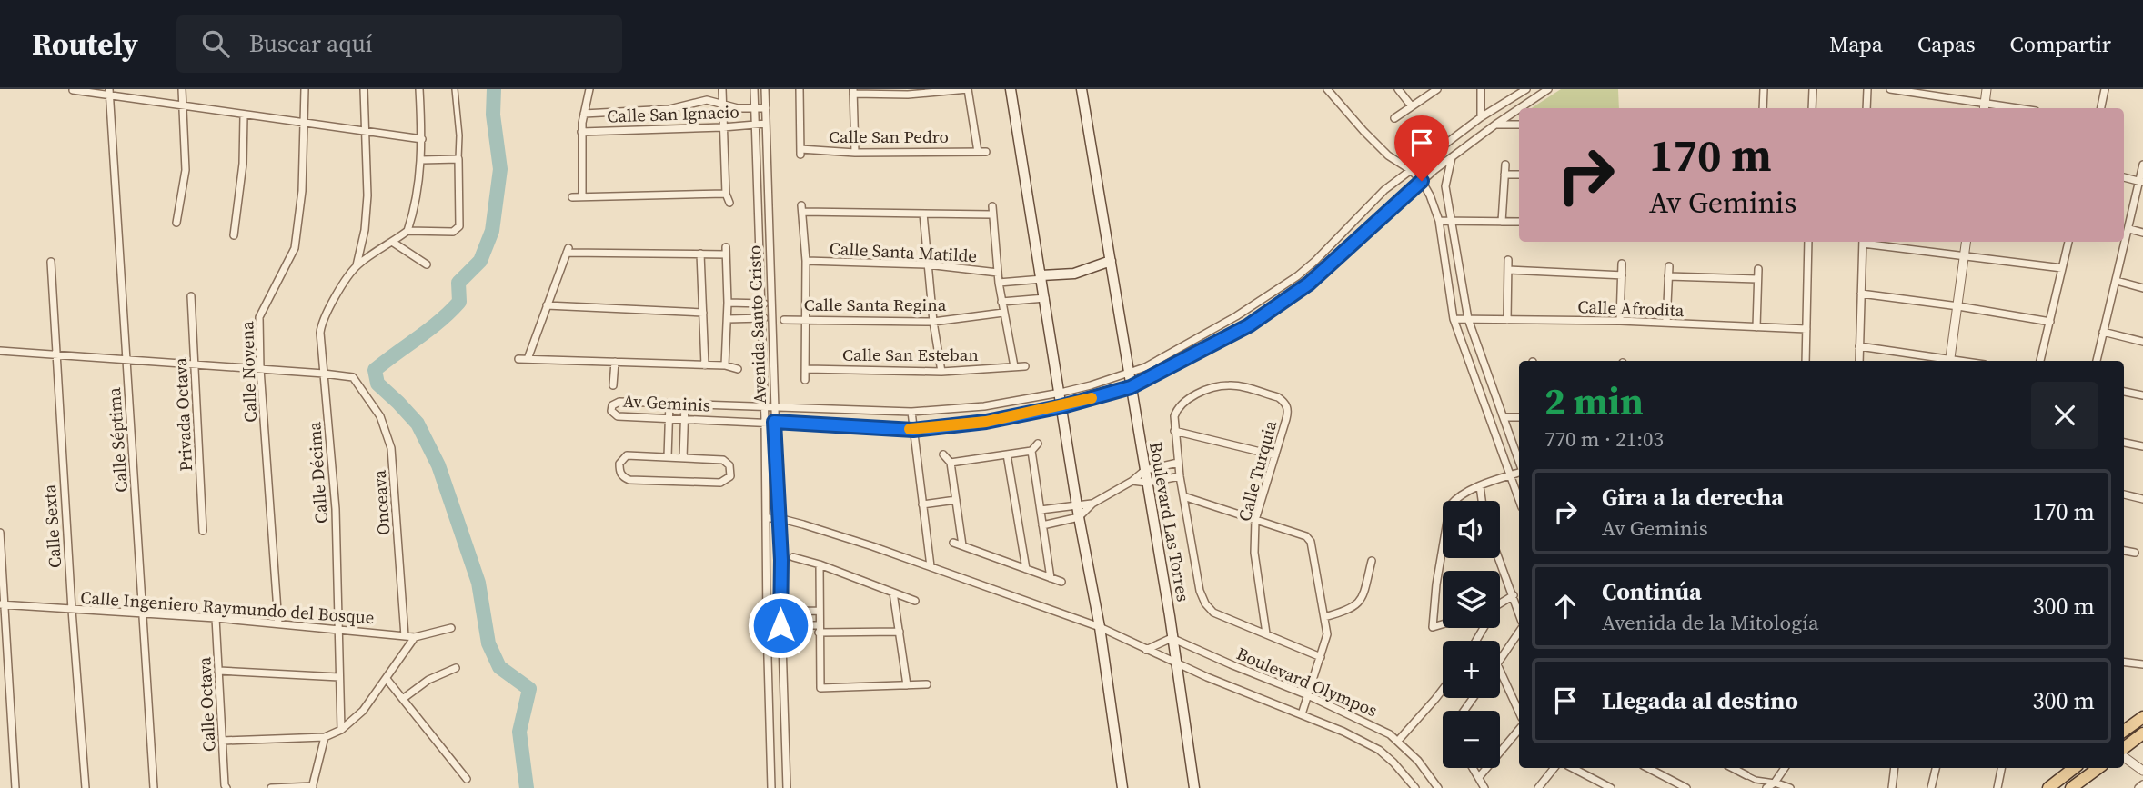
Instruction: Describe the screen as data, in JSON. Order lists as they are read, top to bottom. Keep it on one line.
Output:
{"streets":{"main road":["Boulevard Las Torres"],"street":["Calle San Ignacio","Calle San Pedro","Calle Santa Matilde","Calle Santa Regina","Calle Afrodita","Avenida Santo Cristo","Calle San Esteban","Calle Novena","Av Geminis","Privada Octava","Calle Séptima","Calle Turquia","Calle Décima","Onceava","Calle Sexta","Calle Ingeniero Raymundo del Bosque","Boulevard Olympos","Calle Octava"]},"crossings":[["Calle San Ignacio","Avenida Santo Cristo"],["Avenida Santo Cristo","Av Geminis"],["Avenida Santo Cristo","Boulevard Olympos"],["Calle Novena","Calle Ingeniero Raymundo del Bosque"],["Av Geminis","Boulevard Las Torres"],["Calle Séptima","Calle Ingeniero Raymundo del Bosque"],["Calle Décima","Onceava"],["Calle Décima","Calle Ingeniero Raymundo del Bosque"],["Onceava","Calle Ingeniero Raymundo del Bosque"],["Boulevard Las Torres","Boulevard Olympos"],["Calle Sexta","Calle Ingeniero Raymundo del Bosque"],["Calle Ingeniero Raymundo del Bosque","Calle Octava"]],"page":{"header":"Routely","search":"Buscar aquí","nav":["Mapa","Capas","Compartir"],"turn":["170 m","Av Geminis"],"heading":["2 min","770 m · 21:03"],"list":[{"name":"Gira a la derecha","note":"Av Geminis","value":"170 m"},{"name":"Continúa","note":"Avenida de la Mitología","value":"300 m"},{"name":"Llegada al destino","value":"300 m"}],"map_buttons":["+","−"]}}
